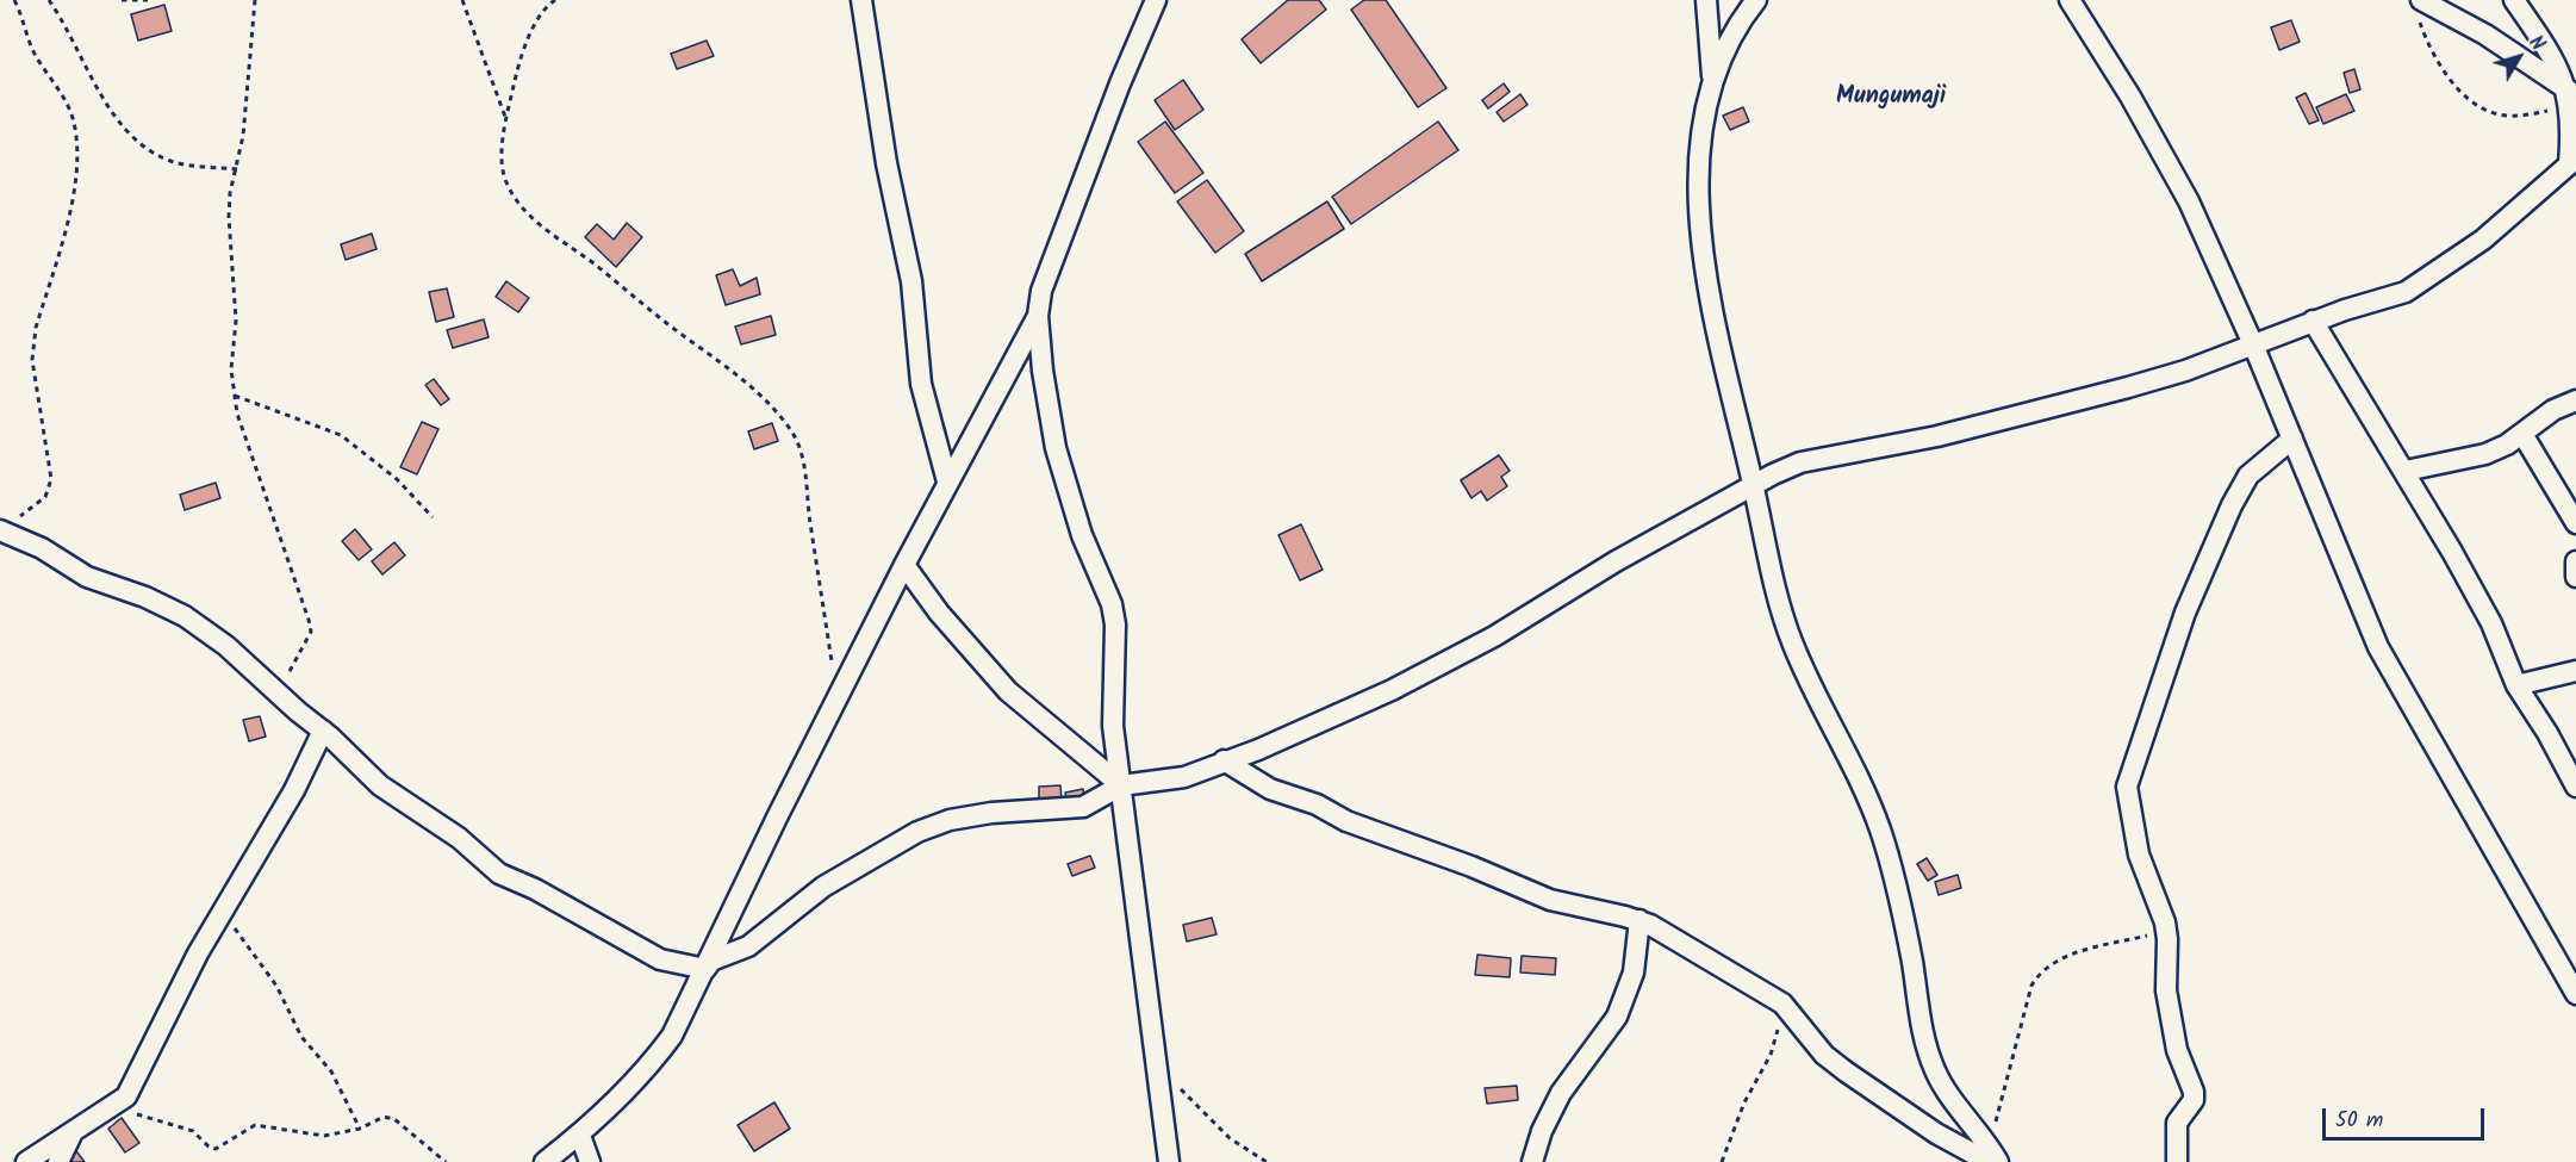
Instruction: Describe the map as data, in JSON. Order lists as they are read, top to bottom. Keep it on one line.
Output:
{"districts":["Mungumaji"],"scale_bar":"50 m","north":"top right"}
